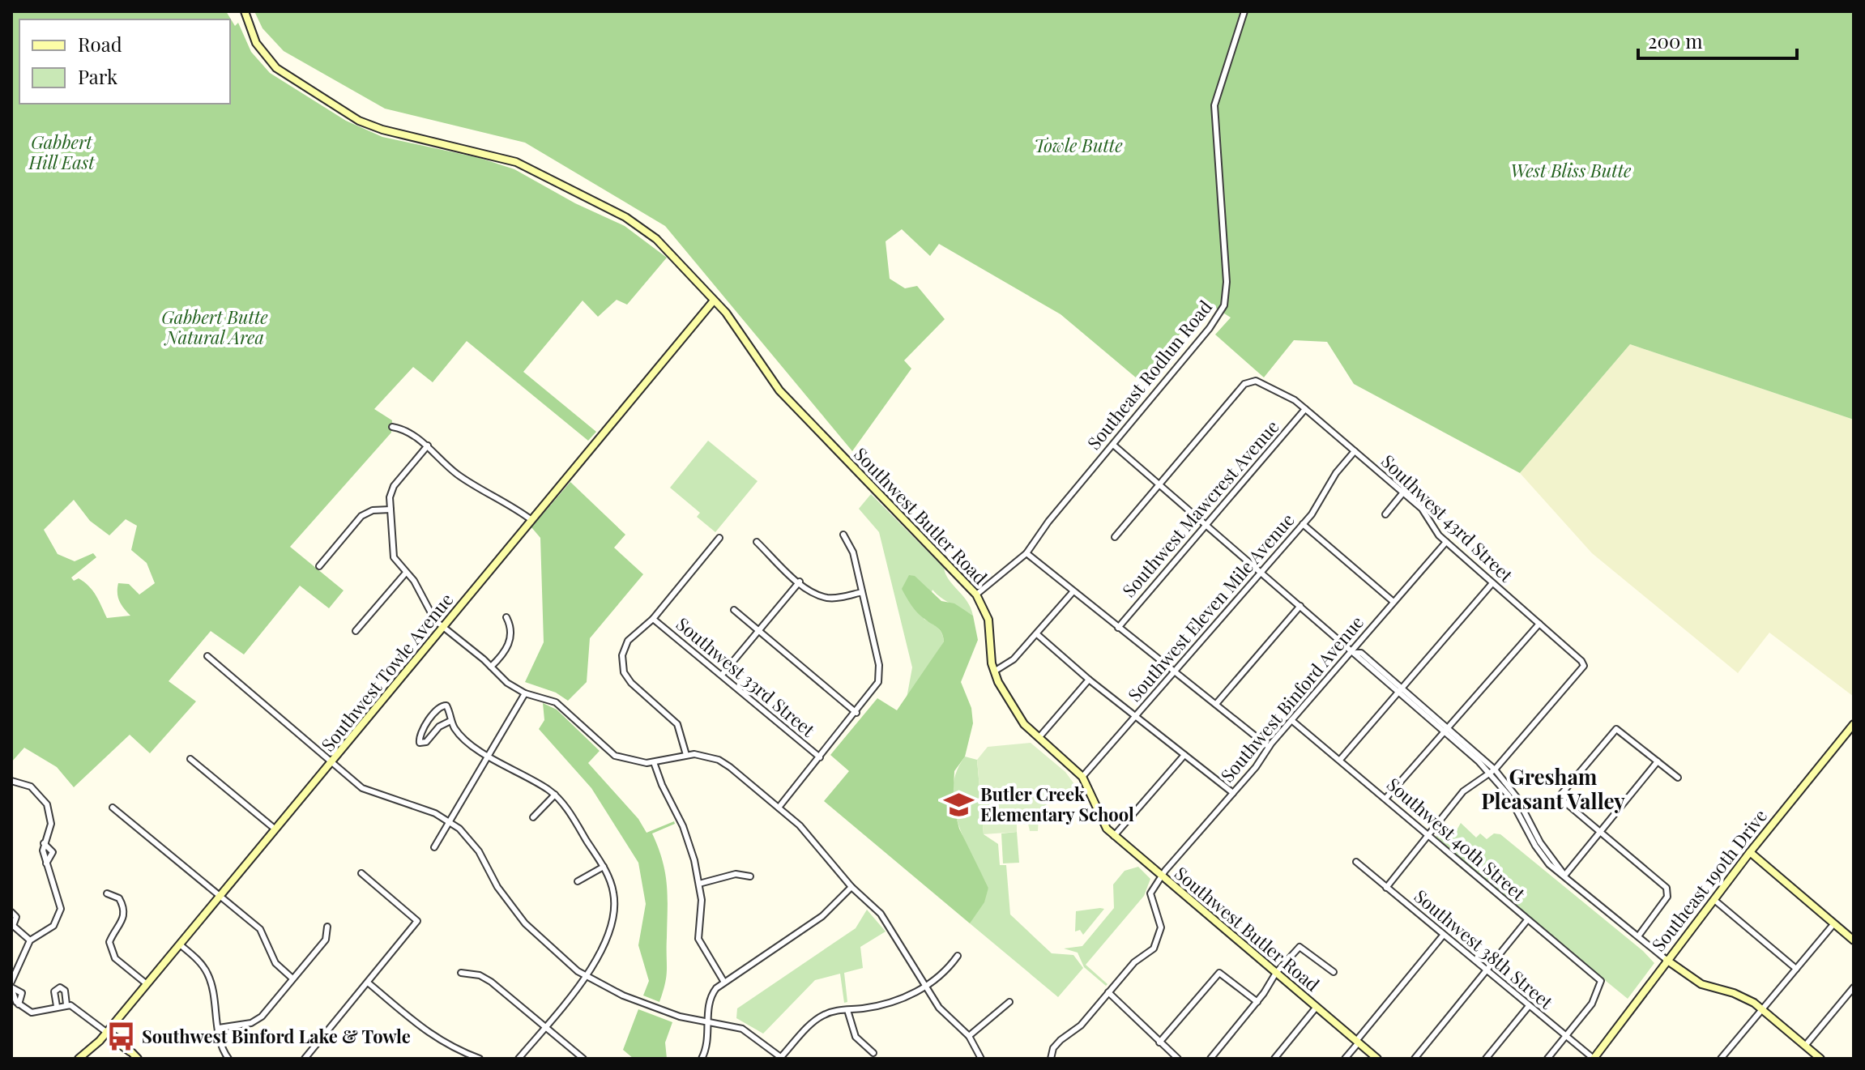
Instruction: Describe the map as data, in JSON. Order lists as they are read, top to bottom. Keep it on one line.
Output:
{"streets":{"main road":["Southwest Butler Road","Southwest Towle Avenue","Southeast 190th Drive"],"street":["Southeast Rodlun Road","Southwest Mawcrest Avenue","Southwest 43rd Street","Southwest Eleven Mile Avenue","Southwest 33rd Street","Southwest Binford Avenue","Southwest 40th Street","Southwest 38th Street"]},"crossings":[["Southwest Mawcrest Avenue","Southwest 43rd Street"],["Southwest Butler Road","Southwest Eleven Mile Avenue"],["Southwest Butler Road","Southwest Towle Avenue"],["Southwest Butler Road","Southwest Binford Avenue"],["Southwest 43rd Street","Southwest Eleven Mile Avenue"],["Southwest 43rd Street","Southwest Binford Avenue"],["Southwest Binford Avenue","Southwest 40th Street"],["Southwest 40th Street","Southwest 38th Street"],["Southeast 190th Drive","Southwest 38th Street"]],"districts":["Gresham Pleasant Valley"],"parks":["Gabbert Hill East","Towle Butte","West Bliss Butte","Gabbert Butte Natural Area"],"places":{"school or university":["Butler Creek Elementary School"],"bus stop":["Southwest Binford Lake & Towle"]},"legend":["Road","Park"],"scale_bar":"200 m"}
